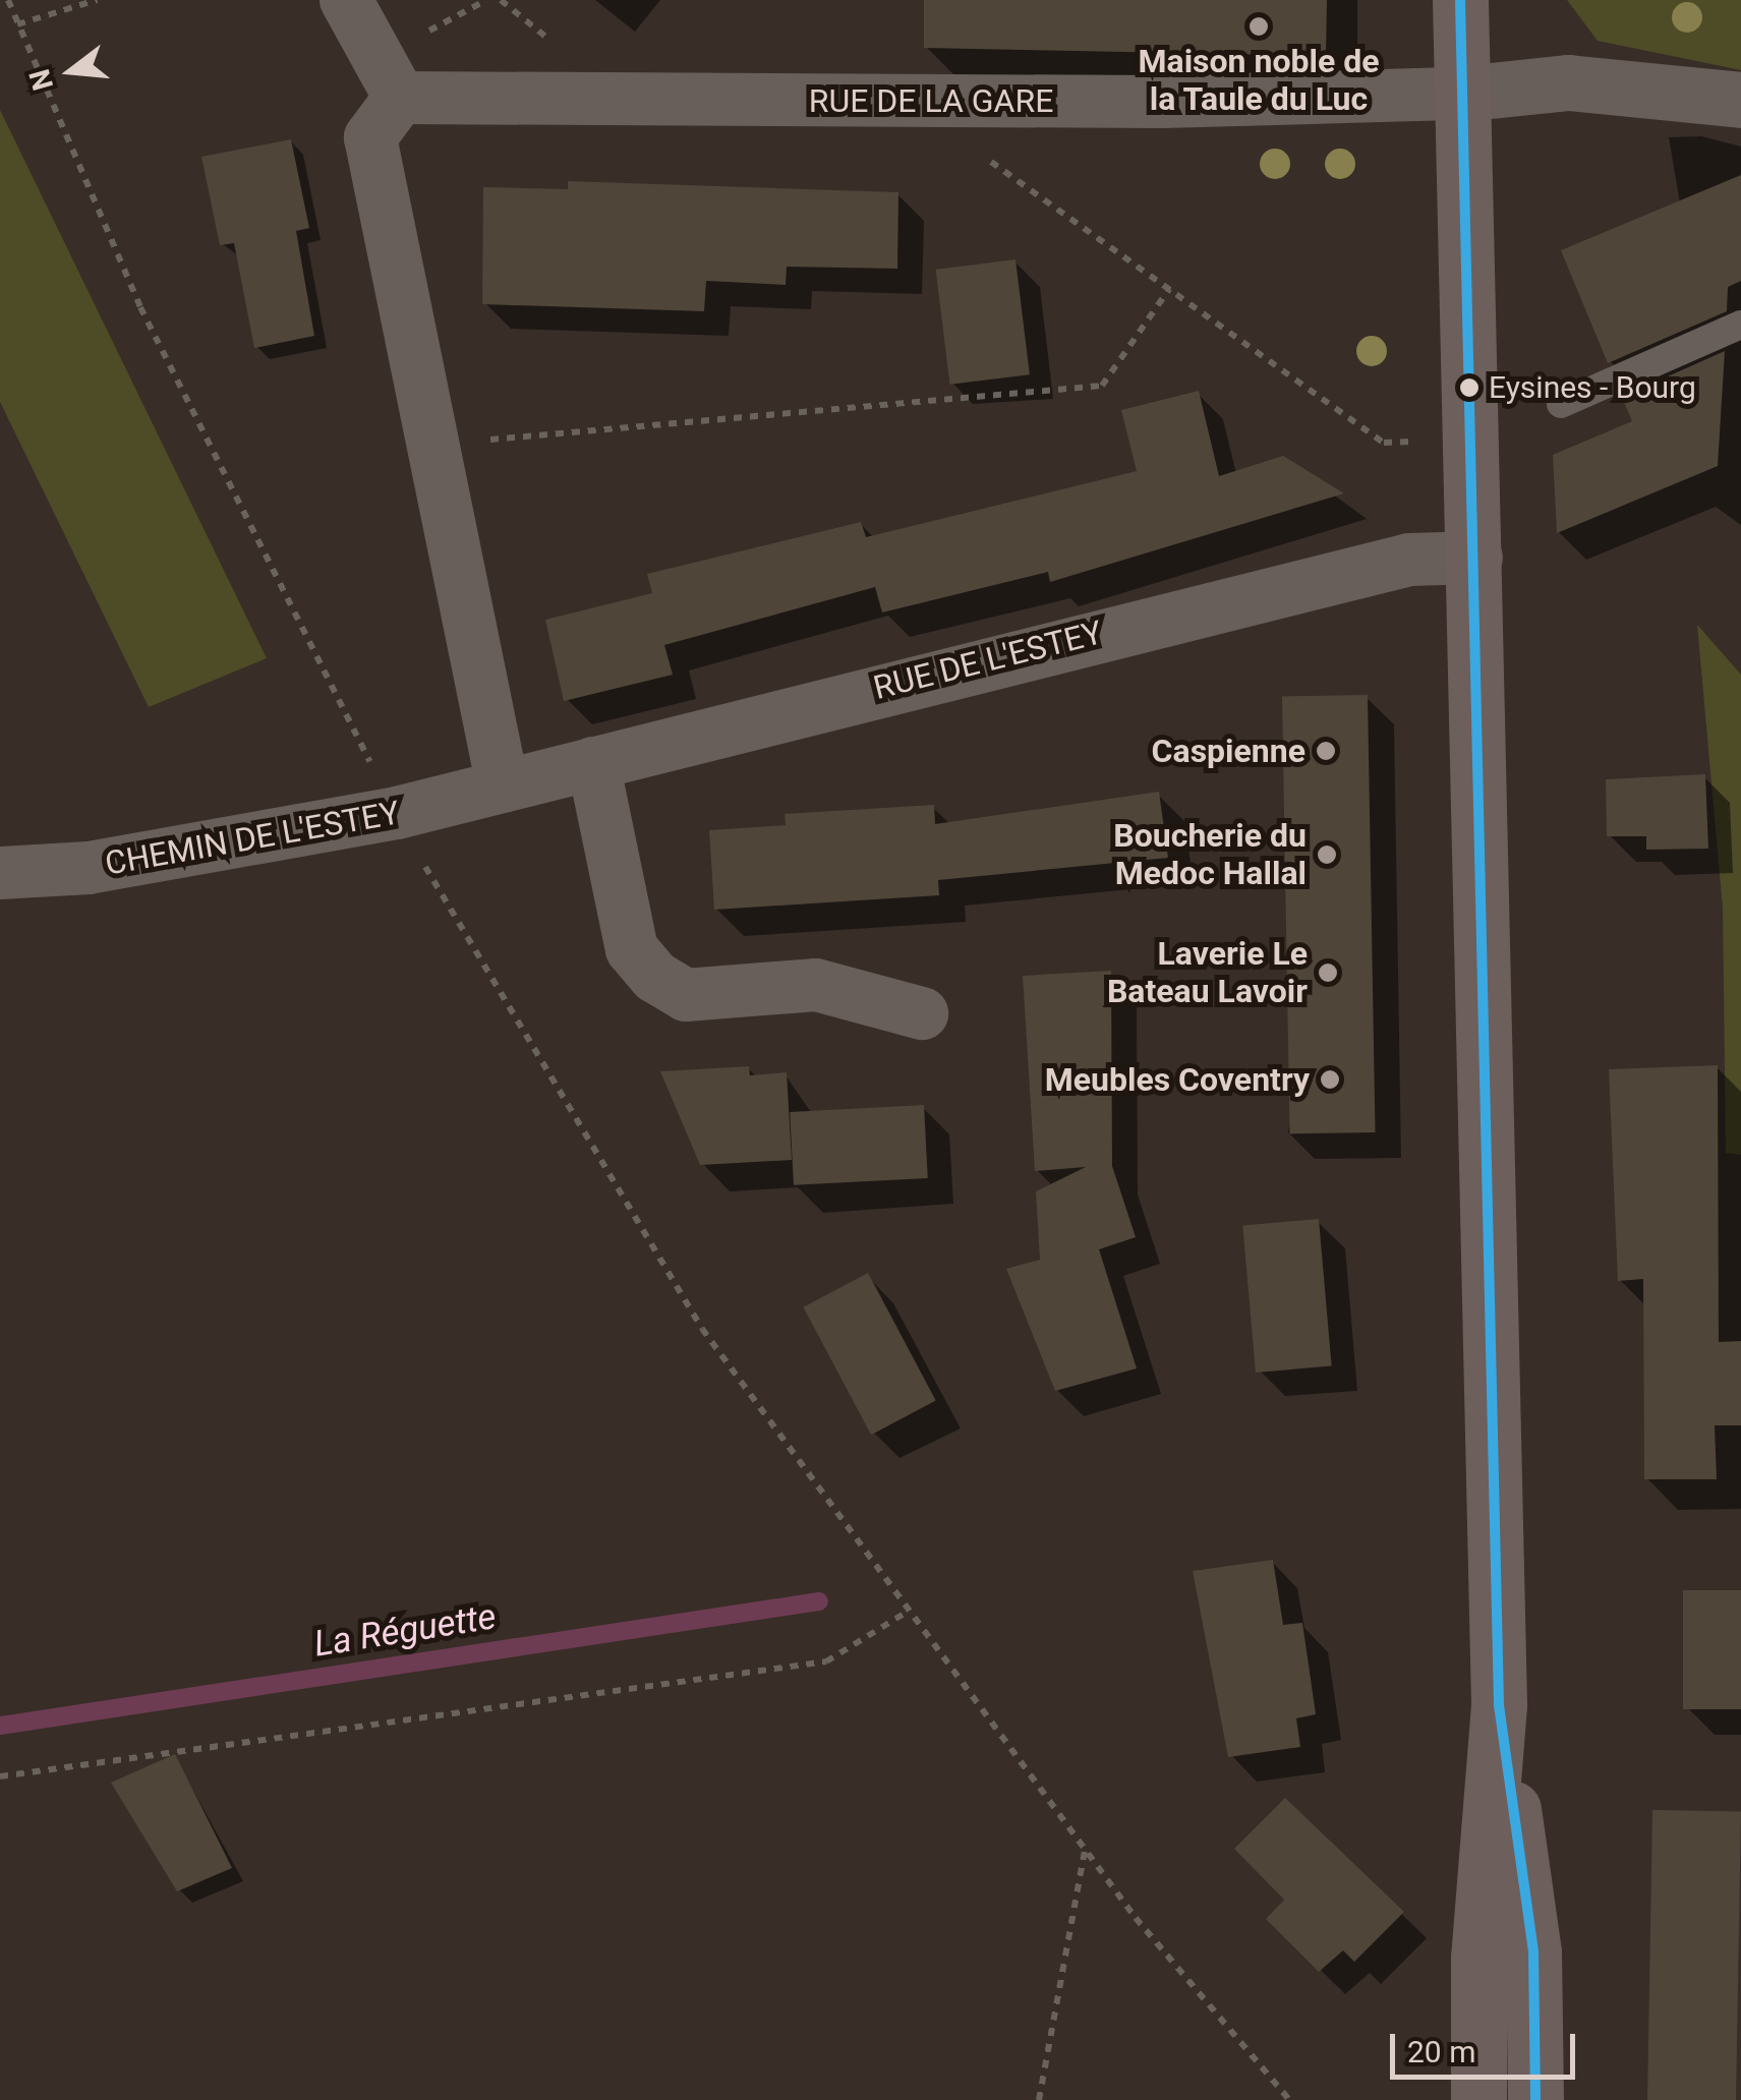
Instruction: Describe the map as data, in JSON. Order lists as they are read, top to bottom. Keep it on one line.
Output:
{"streets":{"street":["RUE DE LA GARE","RUE DE L'ESTEY","CHEMIN DE L'ESTEY"]},"crossings":[["RUE DE L'ESTEY","CHEMIN DE L'ESTEY"]],"water":["La Réguette"],"places":["Maison noble de la Taule du Luc","Eysines - Bourg","Caspienne","Boucherie du Medoc Hallal","Laverie Le Bateau Lavoir","Meubles Coventry"],"scale_bar":"20 m","north":"left"}
